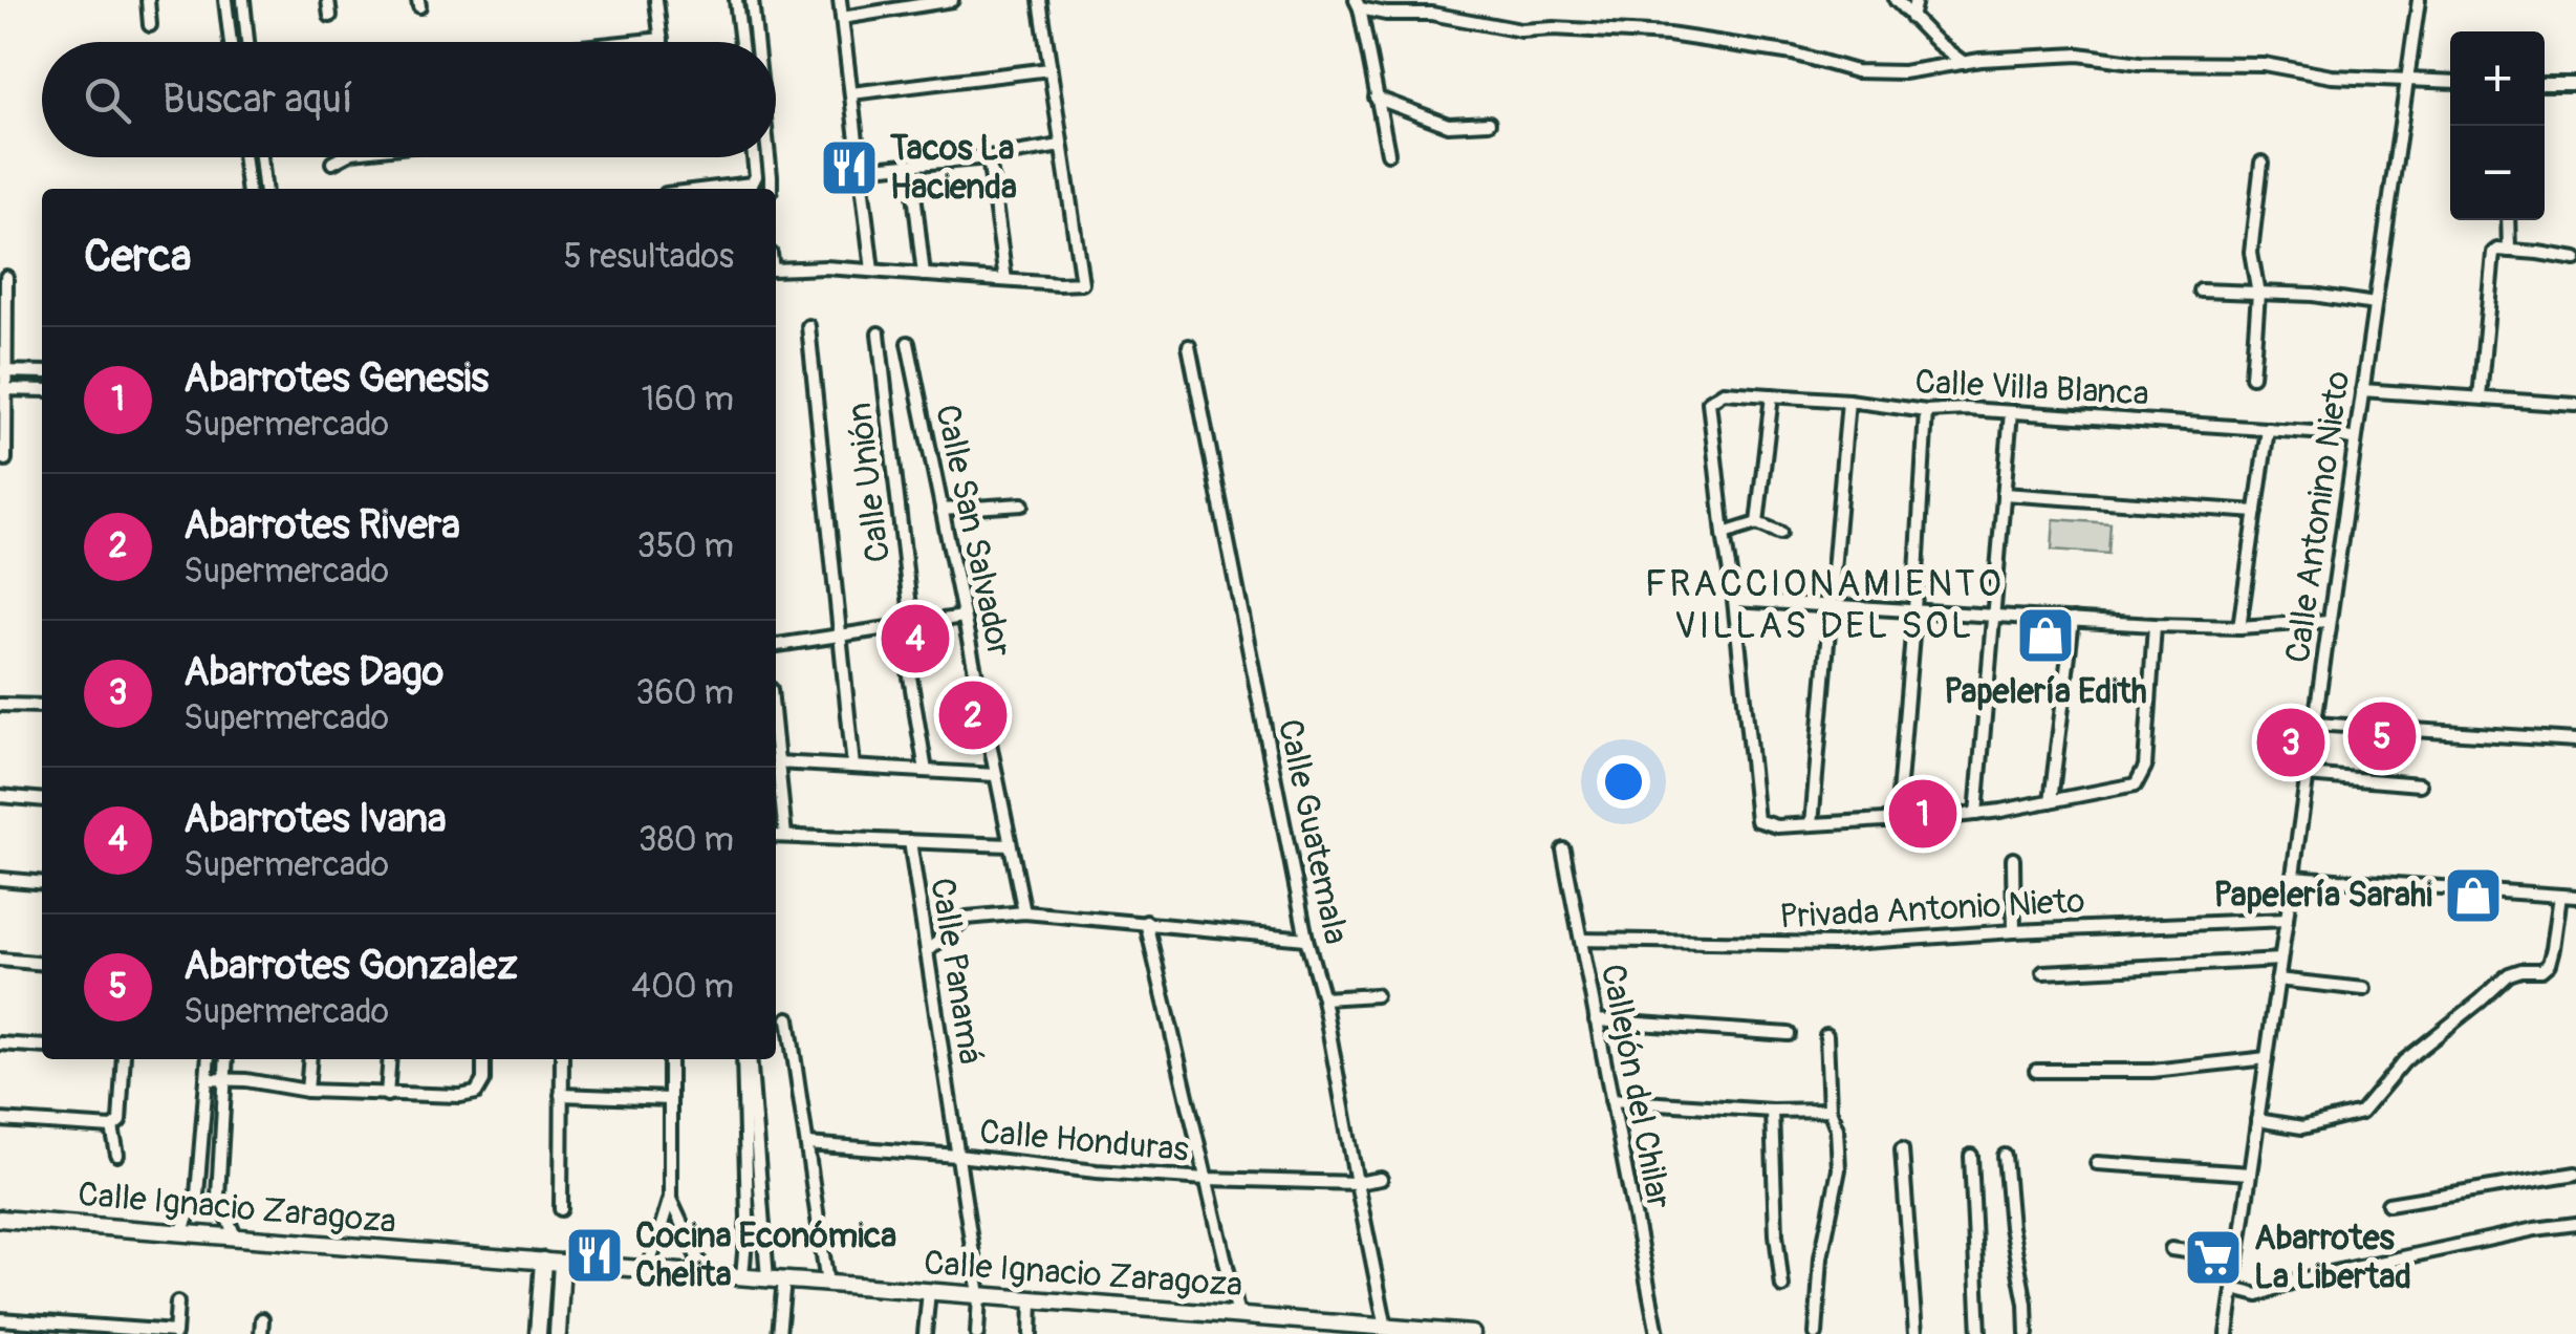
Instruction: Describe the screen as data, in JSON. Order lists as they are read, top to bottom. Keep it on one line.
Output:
{"streets":{"main road":["Calle Ignacio Zaragoza"],"street":["Calle Villa Blanca","Calle Unión","Calle Antonino Nieto","Calle San Salvador","Calle Guatemala","Privada Antonio Nieto","Calle Panamá","Callejón del Chilar","Calle Honduras"]},"crossings":[["Calle Villa Blanca","Calle Antonino Nieto"],["Calle Antonino Nieto","Privada Antonio Nieto"],["Calle Guatemala","Calle Honduras"],["Calle Guatemala","Calle Ignacio Zaragoza"],["Privada Antonio Nieto","Callejón del Chilar"],["Calle Panamá","Calle Honduras"],["Calle Panamá","Calle Ignacio Zaragoza"]],"districts":["FRACCIONAMIENTO VILLAS DEL SOL"],"places":{"restaurant":["Tacos La Hacienda","Cocina Económica Chelita"],"shop":["Papelería Edith","Papelería Sarahi"],"supermarket":["Abarrotes La Libertad"]},"page":{"map_buttons":["+","−"],"search":"Buscar aquí","heading":["Cerca","5 resultados"],"list":[{"mark":"1","name":"Abarrotes Genesis","note":"Supermercado","value":"160 m"},{"mark":"2","name":"Abarrotes Rivera","note":"Supermercado","value":"350 m"},{"mark":"3","name":"Abarrotes Dago","note":"Supermercado","value":"360 m"},{"mark":"4","name":"Abarrotes Ivana","note":"Supermercado","value":"380 m"},{"mark":"5","name":"Abarrotes Gonzalez","note":"Supermercado","value":"400 m"}],"pins":["4","2","5","3","1"]}}
